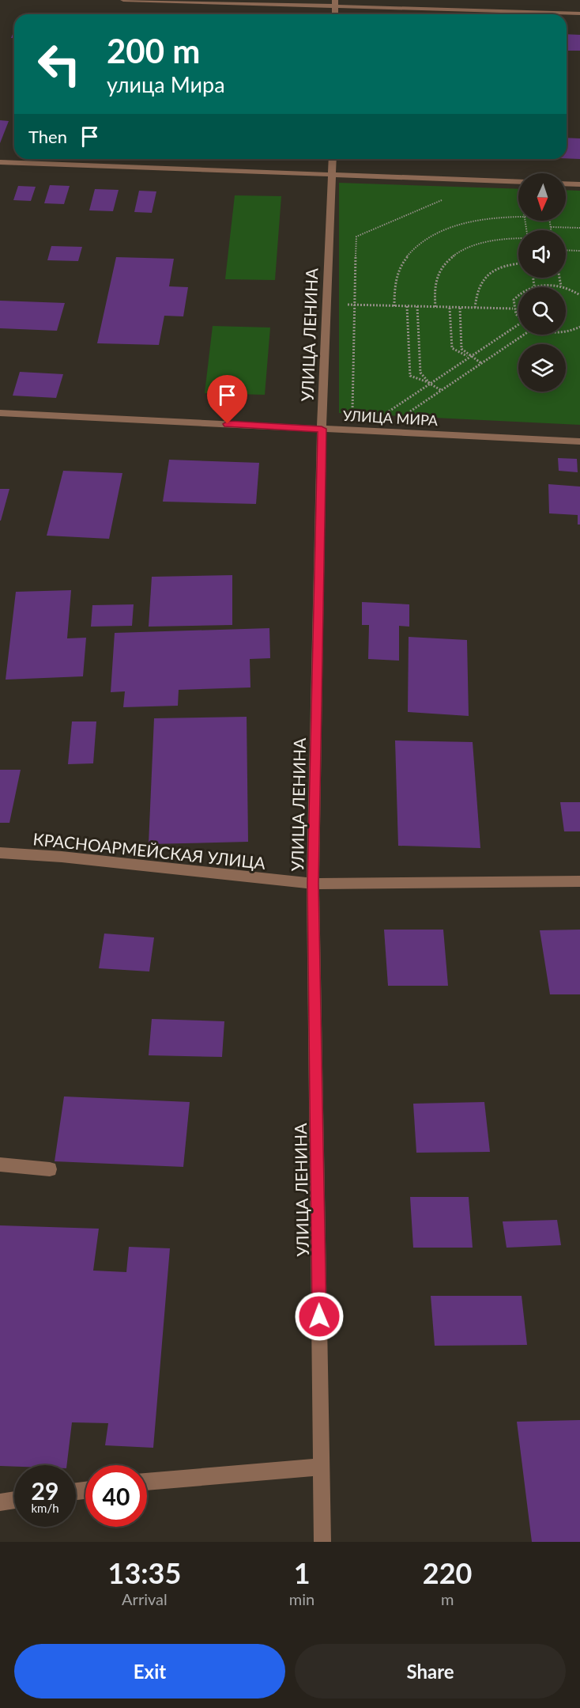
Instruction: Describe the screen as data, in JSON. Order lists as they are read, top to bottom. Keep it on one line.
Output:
{"streets":{"street":["УЛИЦА ЛЕНИНА","УЛИЦА МИРА","КРАСНОАРМЕЙСКАЯ УЛИЦА"]},"crossings":[["УЛИЦА ЛЕНИНА","УЛИЦА МИРА"],["УЛИЦА ЛЕНИНА","КРАСНОАРМЕЙСКАЯ УЛИЦА"]],"north":"bottom","page":{"turn":["200 m","улица Мира"],"then":"Then","speed":"29 km/h","limit":"40","eta":["13:35","Arrival","1","min","220","m"],"buttons":["Exit","Share"]}}
